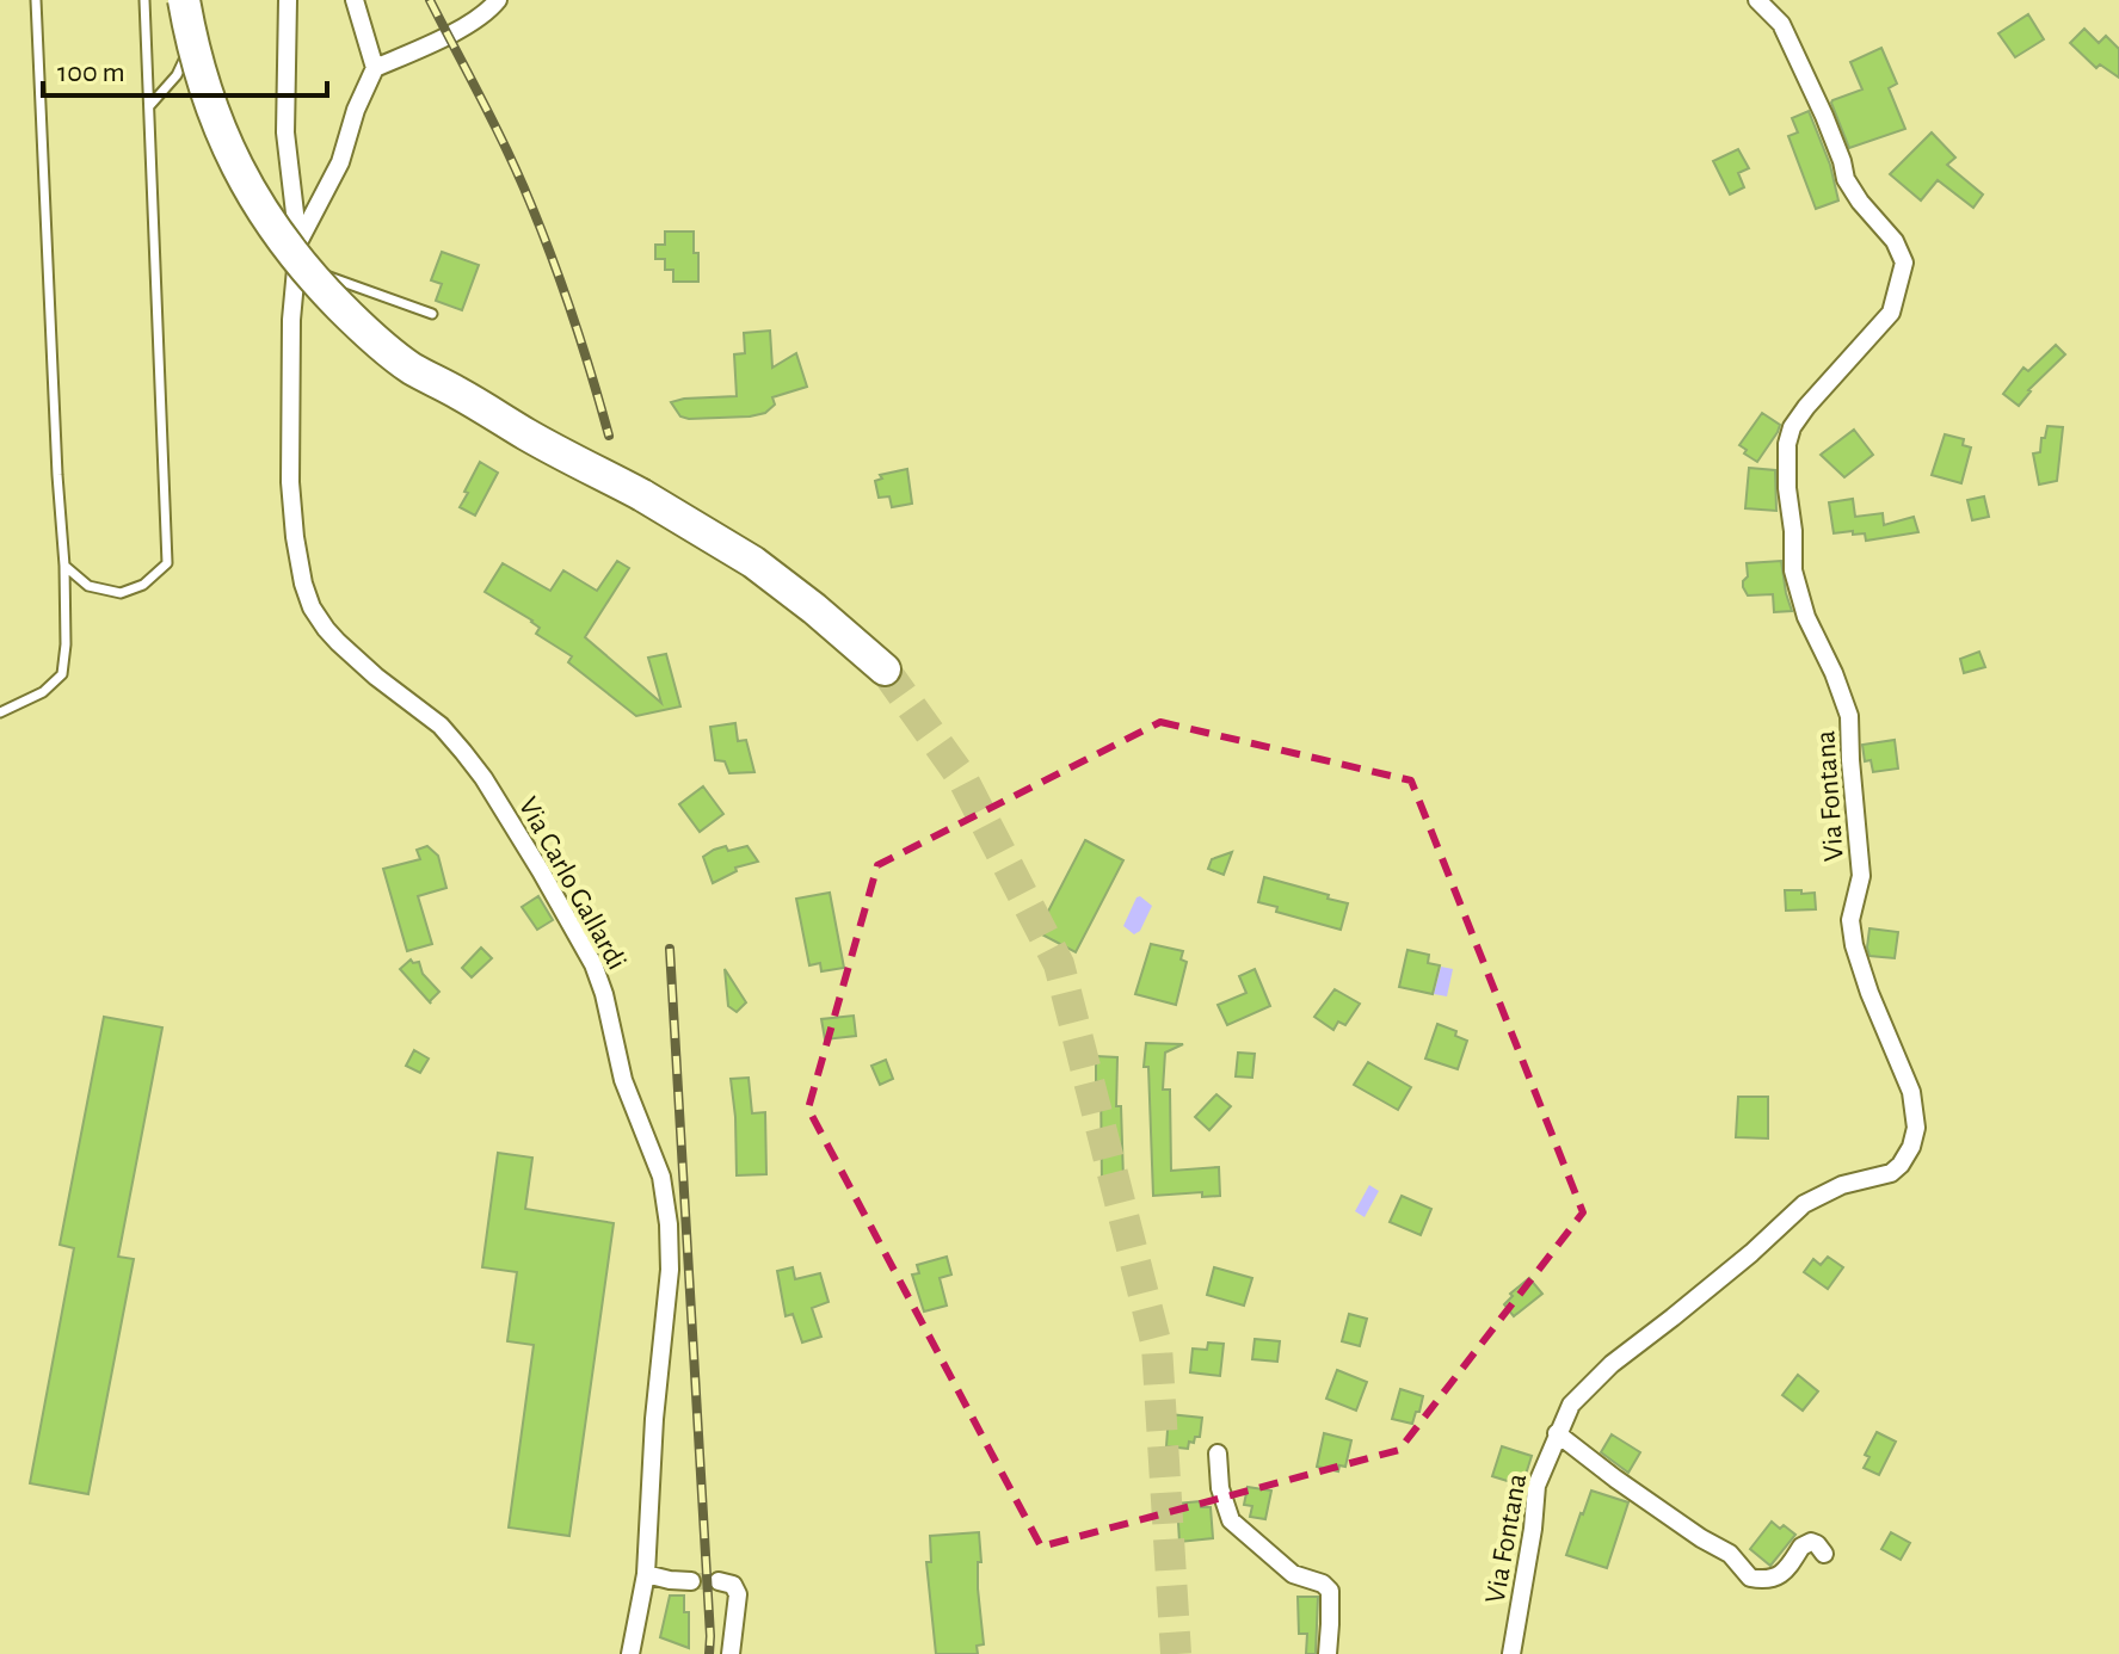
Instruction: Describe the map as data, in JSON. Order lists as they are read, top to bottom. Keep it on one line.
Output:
{"streets":{"street":["Via Fontana","Via Carlo Gallardi"]},"scale_bar":"100 m"}
